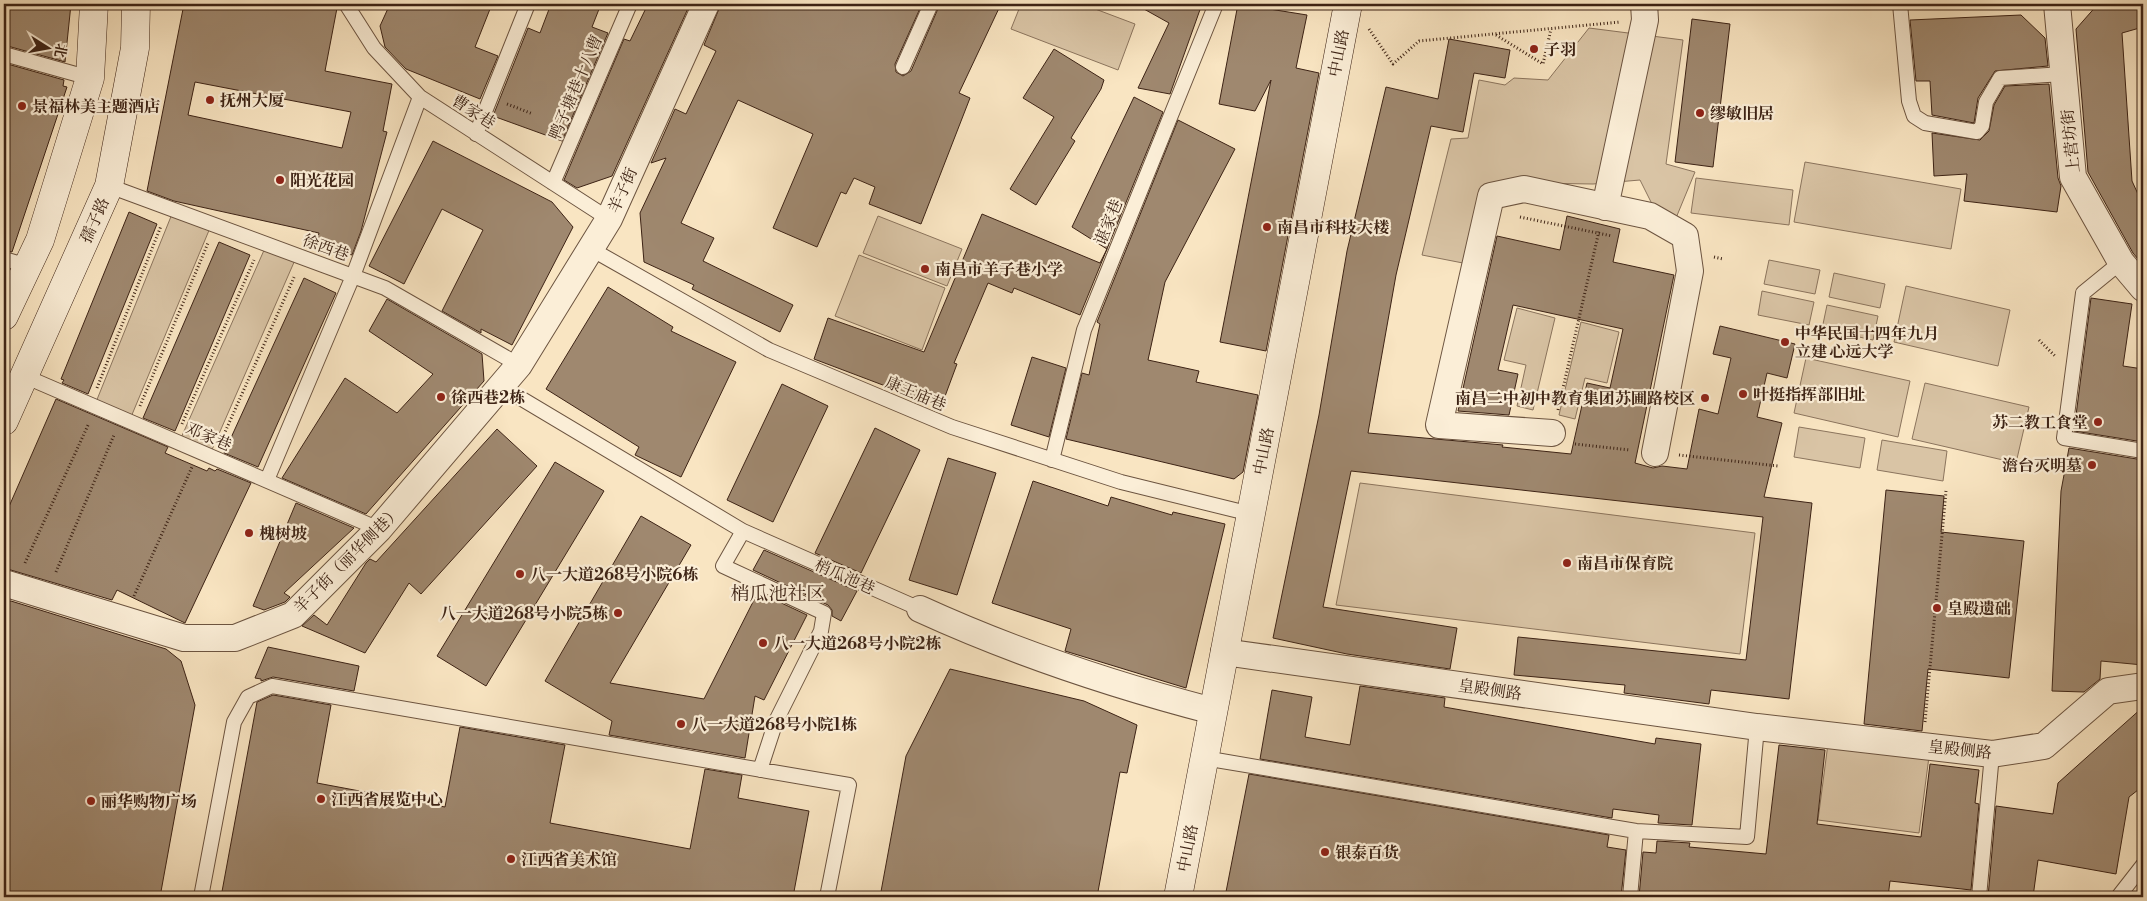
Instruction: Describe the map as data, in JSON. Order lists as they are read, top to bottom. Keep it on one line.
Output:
{"streets":{"main road":["中山路","孺子路"],"street":["上营坊街","羊子街","羊子街（丽华侧巷）","梢瓜池巷","皇殿侧路"],"lane":["鸭子塘巷十八曹","曹家巷","谌家巷","徐西巷","康王庙巷","邓家巷"]},"crossings":[["中山路","康王庙巷"],["中山路","梢瓜池巷"],["中山路","皇殿侧路"],["鸭子塘巷十八曹","曹家巷"],["曹家巷","羊子街"],["羊子街","徐西巷"],["羊子街","康王庙巷"],["羊子街","羊子街（丽华侧巷）"],["孺子路","徐西巷"],["孺子路","邓家巷"],["谌家巷","康王庙巷"],["徐西巷","羊子街（丽华侧巷）"],["邓家巷","羊子街（丽华侧巷）"],["羊子街（丽华侧巷）","梢瓜池巷"]],"districts":["梢瓜池社区"],"places":["子羽","抚州大厦","景福林美主题酒店","缪敏旧居","阳光花园","南昌市科技大楼","南昌市羊子巷小学","中华民国十四年九月 立建 心远大学","叶挺指挥部旧址","徐西巷2栋","南昌二中初中教育集团苏圃路校区","苏二教工食堂","澹台灭明墓","槐树坡","南昌市保育院","八一大道268号小院6栋","皇殿遗础","八一大道268号小院5栋","八一大道268号小院2栋","八一大道268号小院1栋","江西省展览中心","丽华购物广场","银泰百货","江西省美术馆"],"north":"right"}
